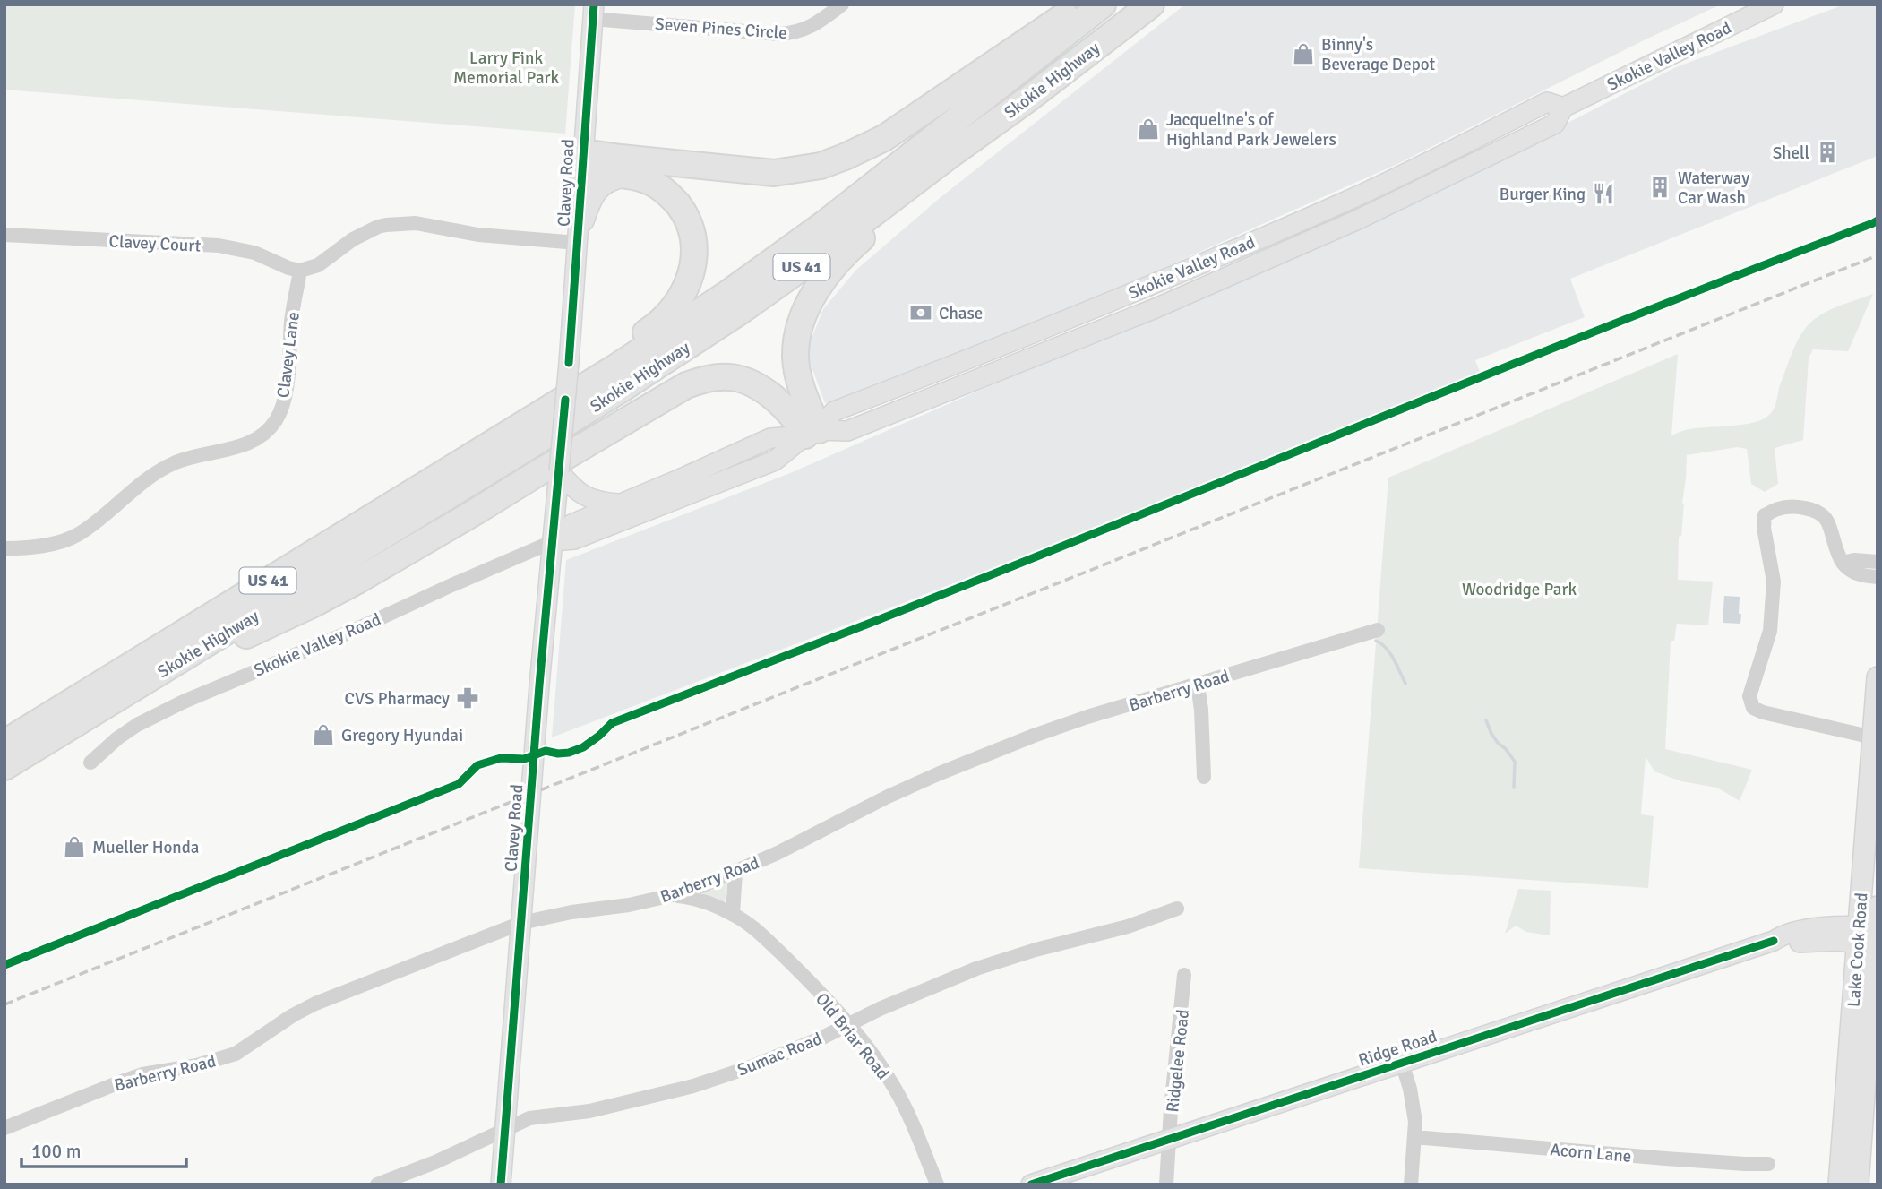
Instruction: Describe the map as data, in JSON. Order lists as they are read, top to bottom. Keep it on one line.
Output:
{"streets":{"highway":["Skokie Highway","US 41"],"main road":["Skokie Valley Road","Clavey Road","Lake Cook Road","Ridge Road"],"street":["Seven Pines Circle","Clavey Court","Clavey Lane","Barberry Road","Old Briar Road","Sumac Road","Ridgelee Road","Acorn Lane"]},"crossings":[["Seven Pines Circle","Clavey Road"],["Skokie Valley Road","Clavey Road"],["Clavey Road","Barberry Road"],["Clavey Road","Sumac Road"],["Clavey Court","Clavey Lane"],["Barberry Road","Old Briar Road"],["Lake Cook Road","Ridge Road"],["Old Briar Road","Sumac Road"],["Ridge Road","Ridgelee Road"]],"parks":["Larry Fink Memorial Park","Woodridge Park"],"places":{"shop":["Binny's Beverage Depot","Jacqueline's of Highland Park Jewelers","Gregory Hyundai","Mueller Honda"],"building":["Shell","Waterway Car Wash"],"restaurant":["Burger King"],"bank":["Chase"],"pharmacy":["CVS Pharmacy"]},"scale_bar":"100 m"}
